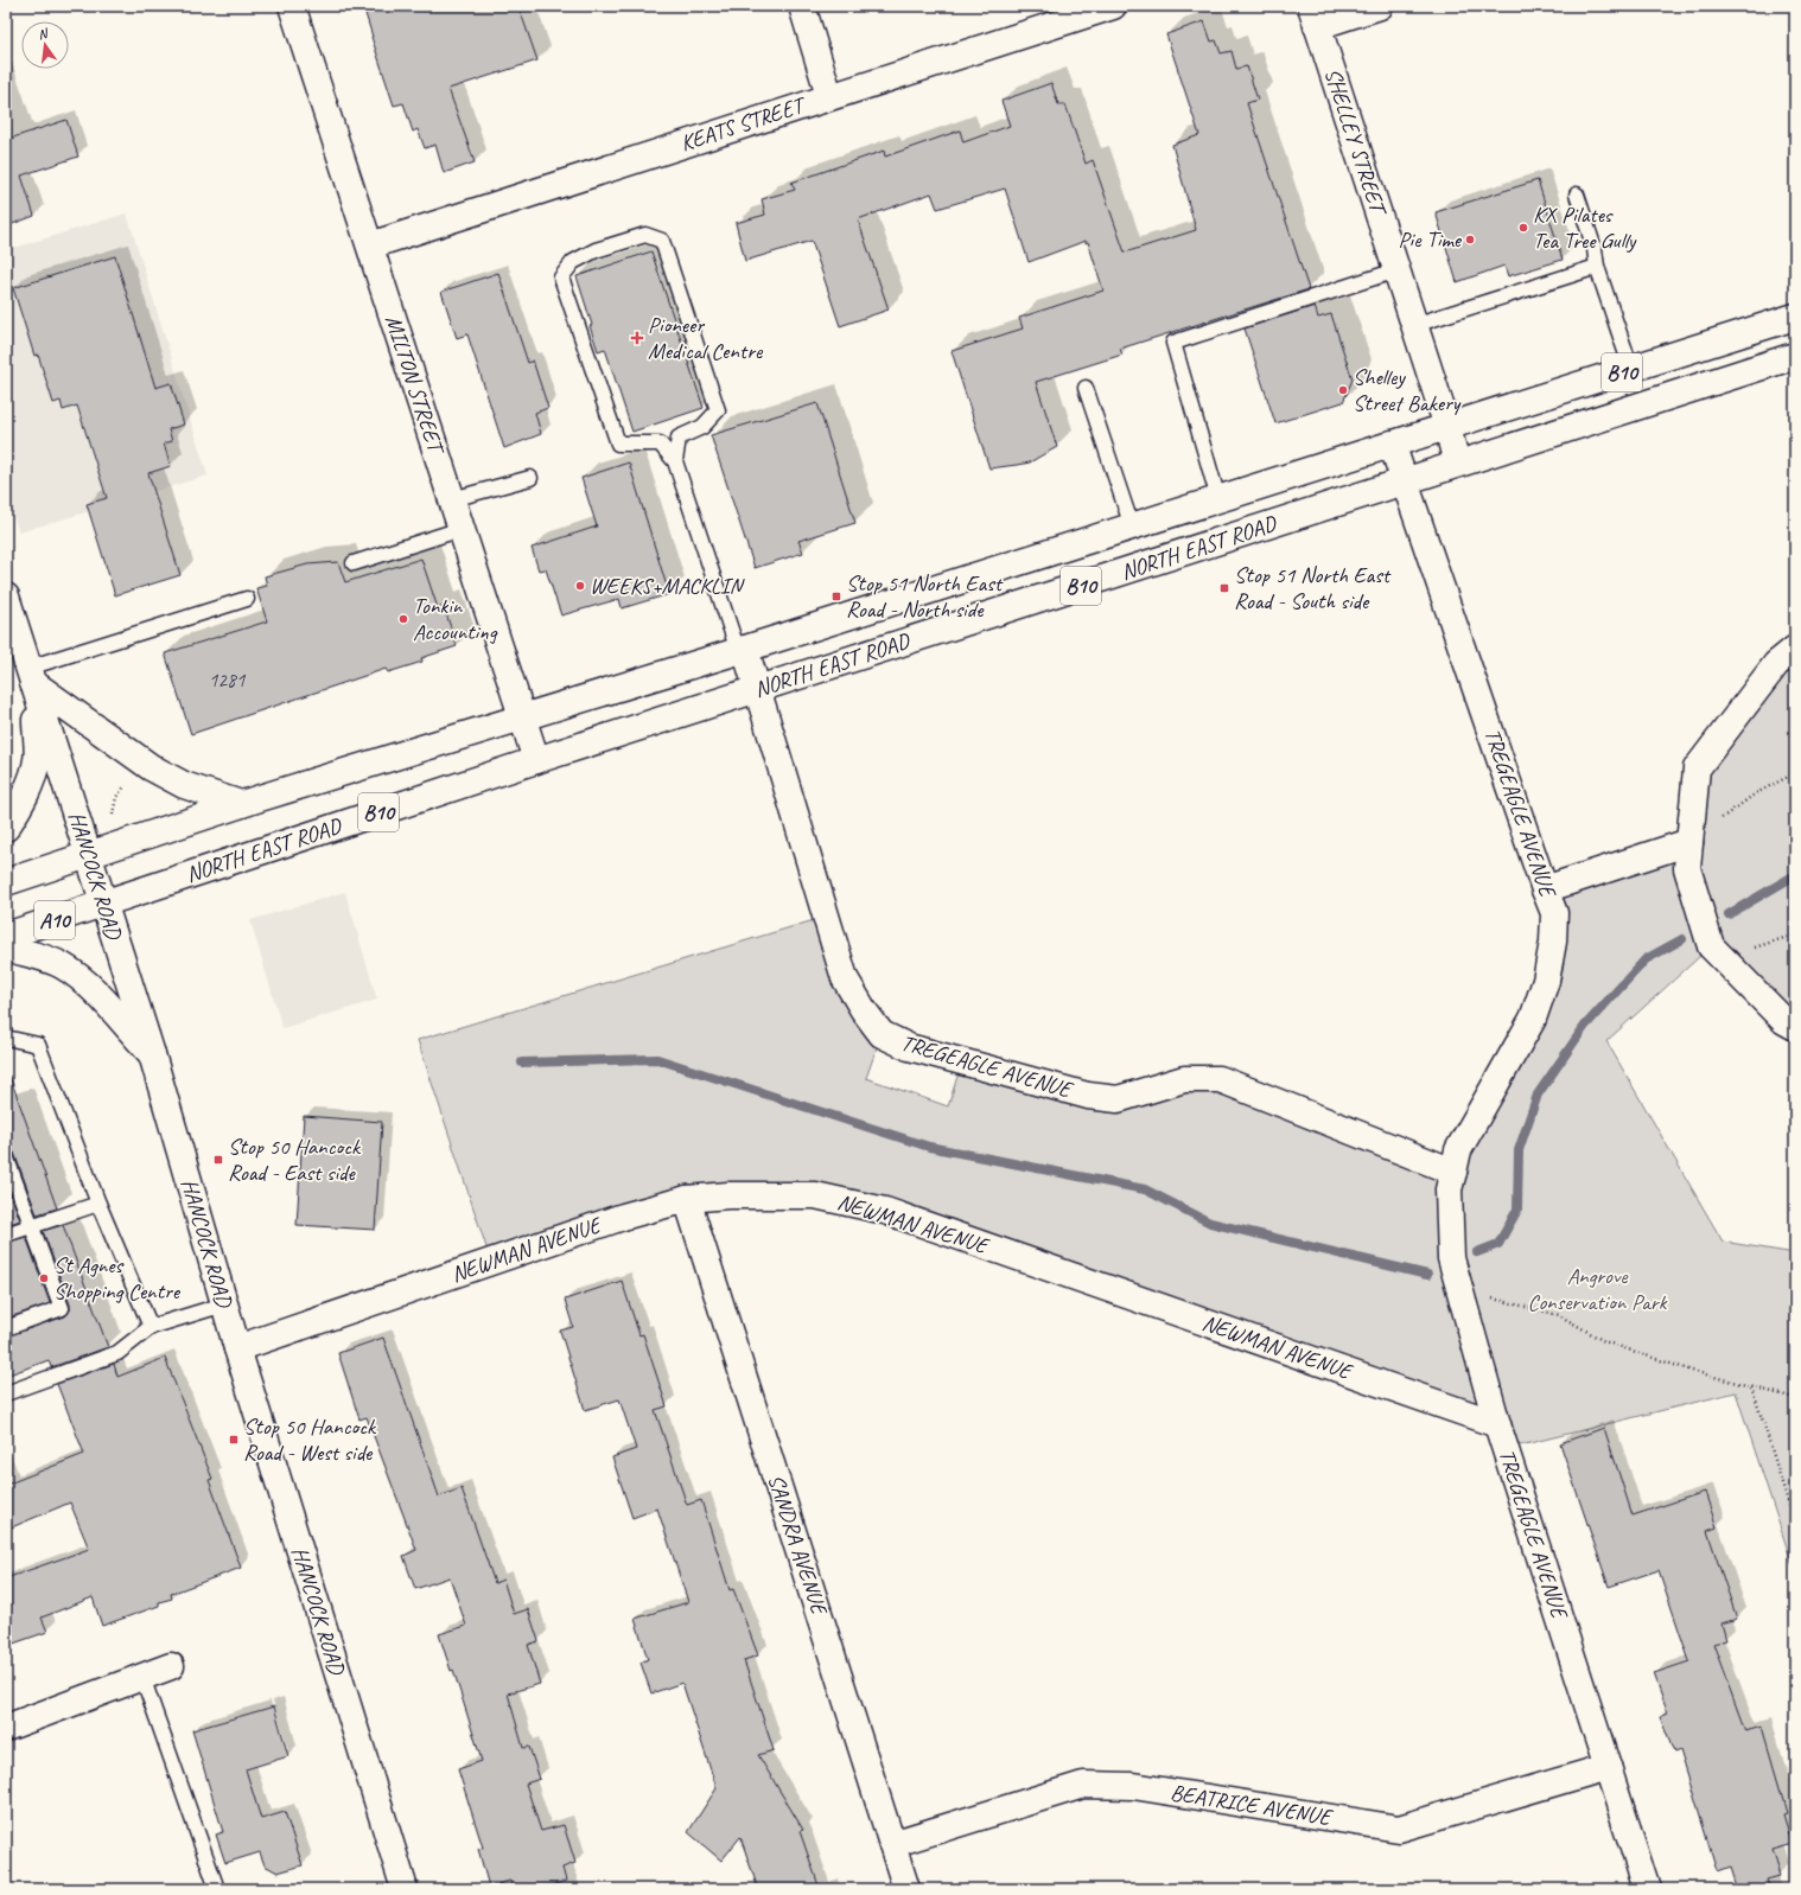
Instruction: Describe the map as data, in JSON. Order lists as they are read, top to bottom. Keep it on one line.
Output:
{"streets":{"street":["KEATS STREET","SHELLEY STREET","B10","MILTON STREET","NORTH EAST ROAD","TREGEAGLE AVENUE","HANCOCK ROAD","A10","NEWMAN AVENUE","SANDRA AVENUE","BEATRICE AVENUE"]},"crossings":[["KEATS STREET","MILTON STREET"],["SHELLEY STREET","NORTH EAST ROAD"],["MILTON STREET","NORTH EAST ROAD"],["NORTH EAST ROAD","TREGEAGLE AVENUE"],["NORTH EAST ROAD","HANCOCK ROAD"],["TREGEAGLE AVENUE","NEWMAN AVENUE"],["TREGEAGLE AVENUE","BEATRICE AVENUE"],["HANCOCK ROAD","NEWMAN AVENUE"],["NEWMAN AVENUE","SANDRA AVENUE"],["SANDRA AVENUE","BEATRICE AVENUE"]],"parks":["Angrove Conservation Park"],"places":{"other":["KX Pilates Tea Tree Gully","Pie Time","Shelley Street Bakery","WEEKS+MACKLIN","Tonkin Accounting","St Agnes Shopping Centre"],"health":["Pioneer Medical Centre"],"transit":["Stop 51 North East Road - South side","Stop 51 North East Road - North side","Stop 50 Hancock Road - East side","Stop 50 Hancock Road - West side"]},"house_numbers":["1281"],"north":"top"}
